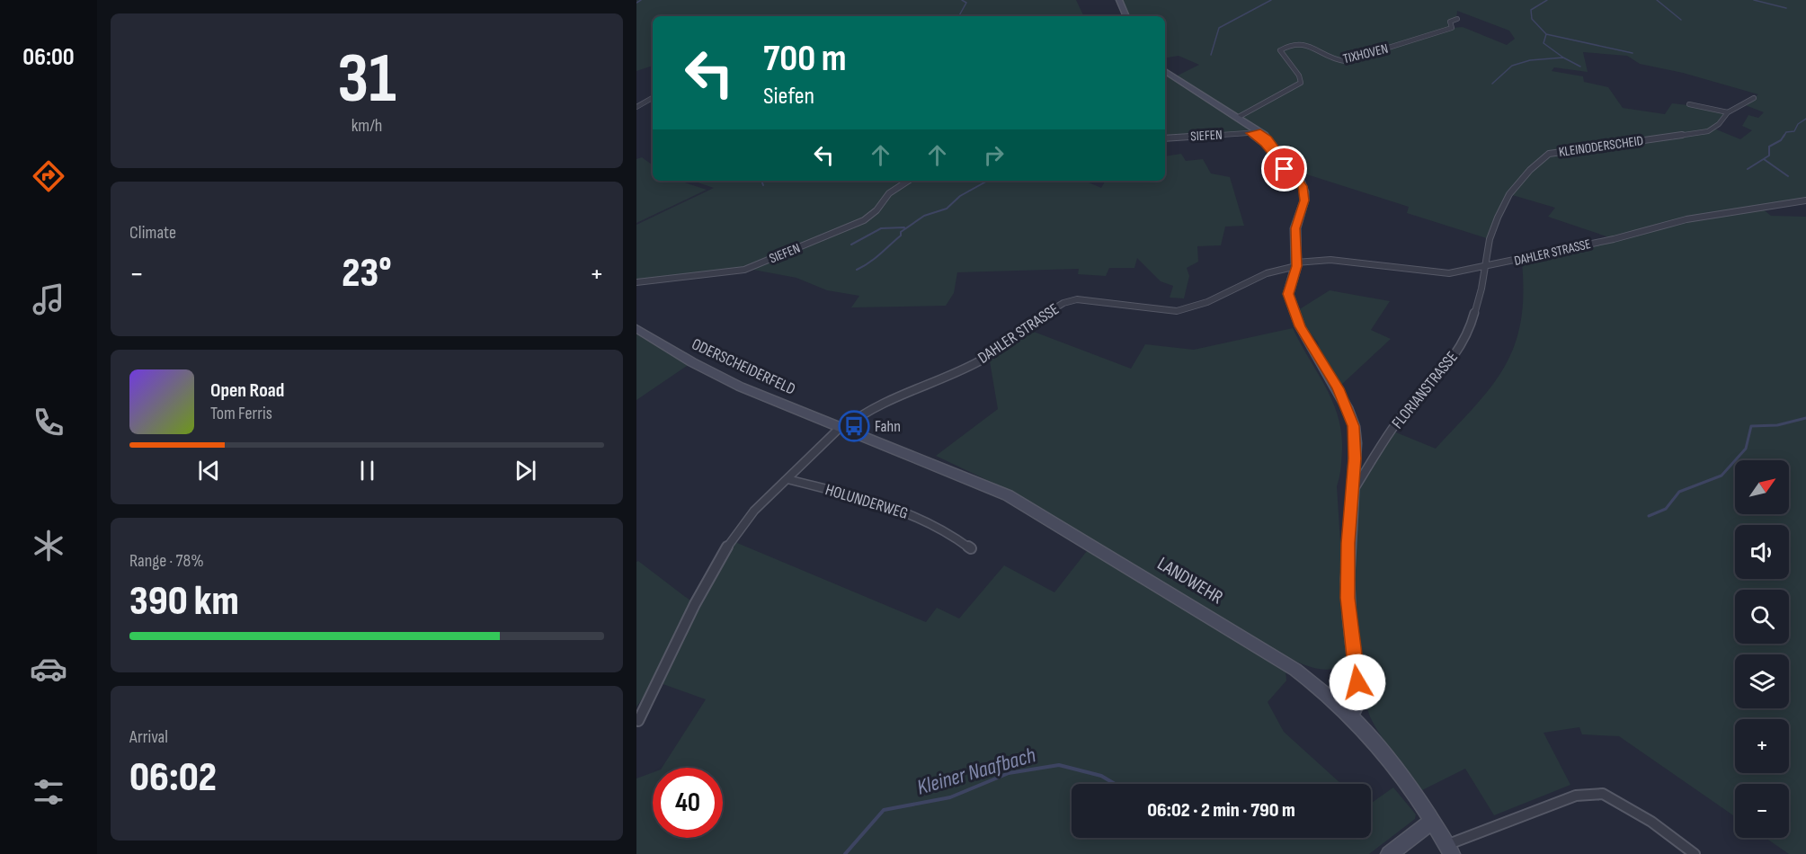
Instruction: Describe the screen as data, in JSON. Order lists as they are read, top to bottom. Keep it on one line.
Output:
{"streets":{"street":["TIXHOVEN","SIEFEN","KLEINODERSCHEID","DAHLER STRASSE","ODERSCHEIDERFELD","FLORIANSTRASSE","HOLUNDERWEG","LANDWEHR"]},"crossings":[["KLEINODERSCHEID","FLORIANSTRASSE"],["DAHLER STRASSE","ODERSCHEIDERFELD"],["DAHLER STRASSE","FLORIANSTRASSE"],["DAHLER STRASSE","LANDWEHR"],["ODERSCHEIDERFELD","LANDWEHR"]],"water":["Kleiner Naafbach"],"places":{"bus stop":["Fahn"]},"north":"top right","page":{"tabs":"06:00","tile":[["31","km/h"],"Climate",["Range · 78%","390 km"],["Arrival","06:02"]],"turn":["700 m","Siefen"],"heat":["−","23°","+"],"song":["Open Road","Tom Ferris"],"map_buttons":["+","−"],"limit":"40","trip":"06:02 · 2 min · 790 m"}}
